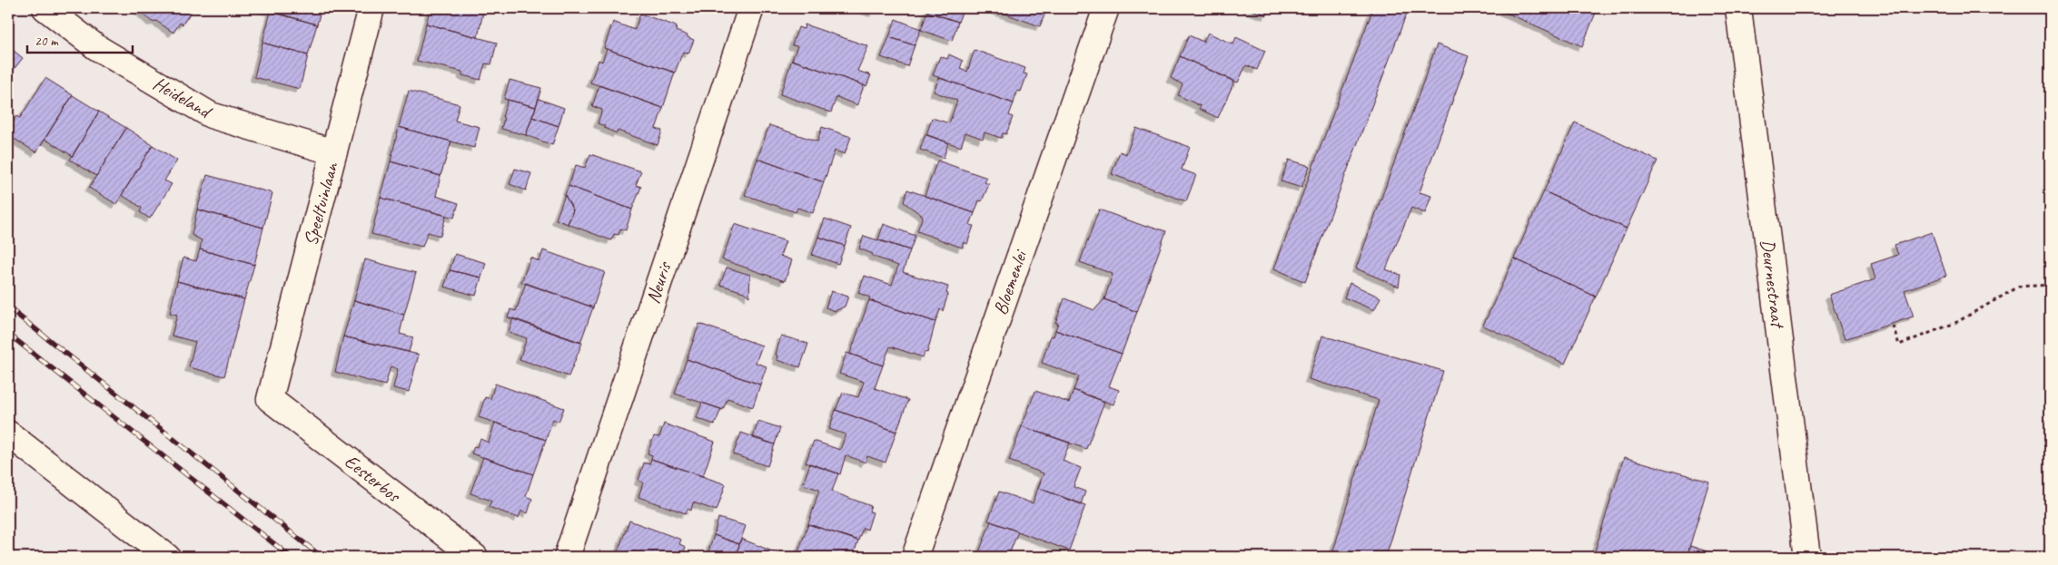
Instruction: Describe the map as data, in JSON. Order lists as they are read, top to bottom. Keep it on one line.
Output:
{"streets":{"street":["Heideland","Speeltuinlaan","Neuris","Bloemenlei","Deurnestraat","Eesterbos"]},"crossings":[["Heideland","Speeltuinlaan"],["Speeltuinlaan","Eesterbos"]],"scale_bar":"20 m"}
